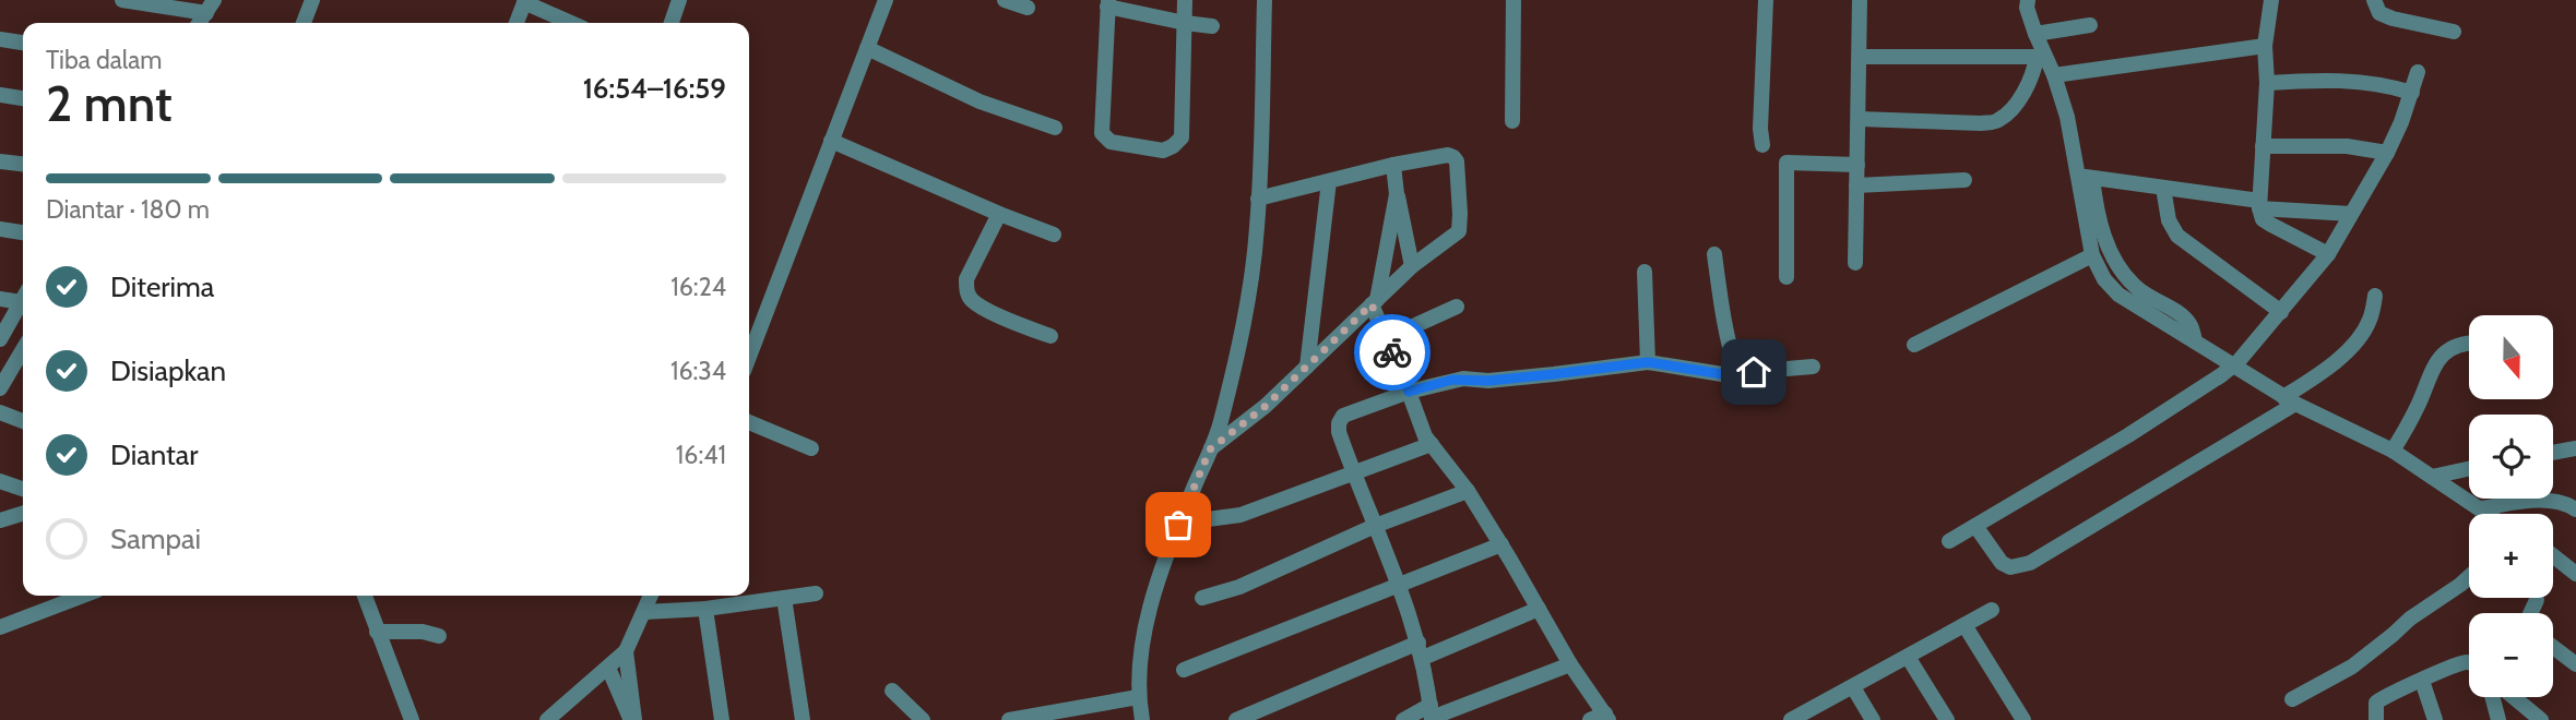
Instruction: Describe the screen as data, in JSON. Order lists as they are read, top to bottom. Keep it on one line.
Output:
{"north":"bottom","page":{"heading":["2 mnt","Tiba dalam","16:54–16:59"],"bar":"Diantar · 180 m","list":[["Diterima","16:24"],["Disiapkan","16:34"],["Diantar","16:41"],"Sampai"],"map_buttons":["+","−"]}}
